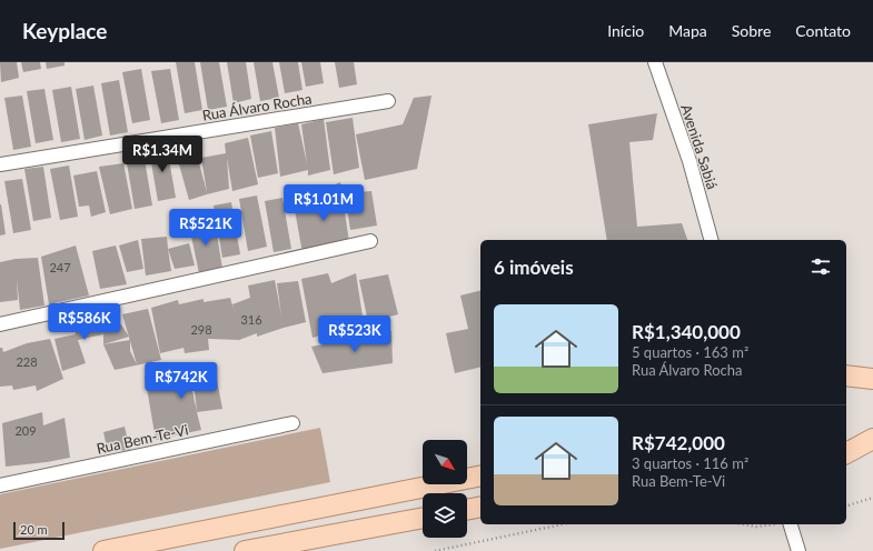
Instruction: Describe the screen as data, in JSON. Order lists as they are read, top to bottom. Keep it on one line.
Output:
{"streets":{"street":["Rua Álvaro Rocha","Avenida Sabiá","Rua Bem-Te-Vi"]},"house_numbers":["247","316","298","228","209"],"scale_bar":"20 m","north":"bottom right","page":{"header":"Keyplace","nav":["Início","Mapa","Sobre","Contato"],"price":["R$1.34M","R$1.01M","R$521K","R$586K","R$523K","R$742K"],"heading":"6 imóveis","list":[{"name":"R$1,340,000","note":"5 quartos · 163 m² · Rua Álvaro Rocha"},{"name":"R$742,000","note":"3 quartos · 116 m² · Rua Bem-Te-Vi"}],"scale":"20 m"}}
